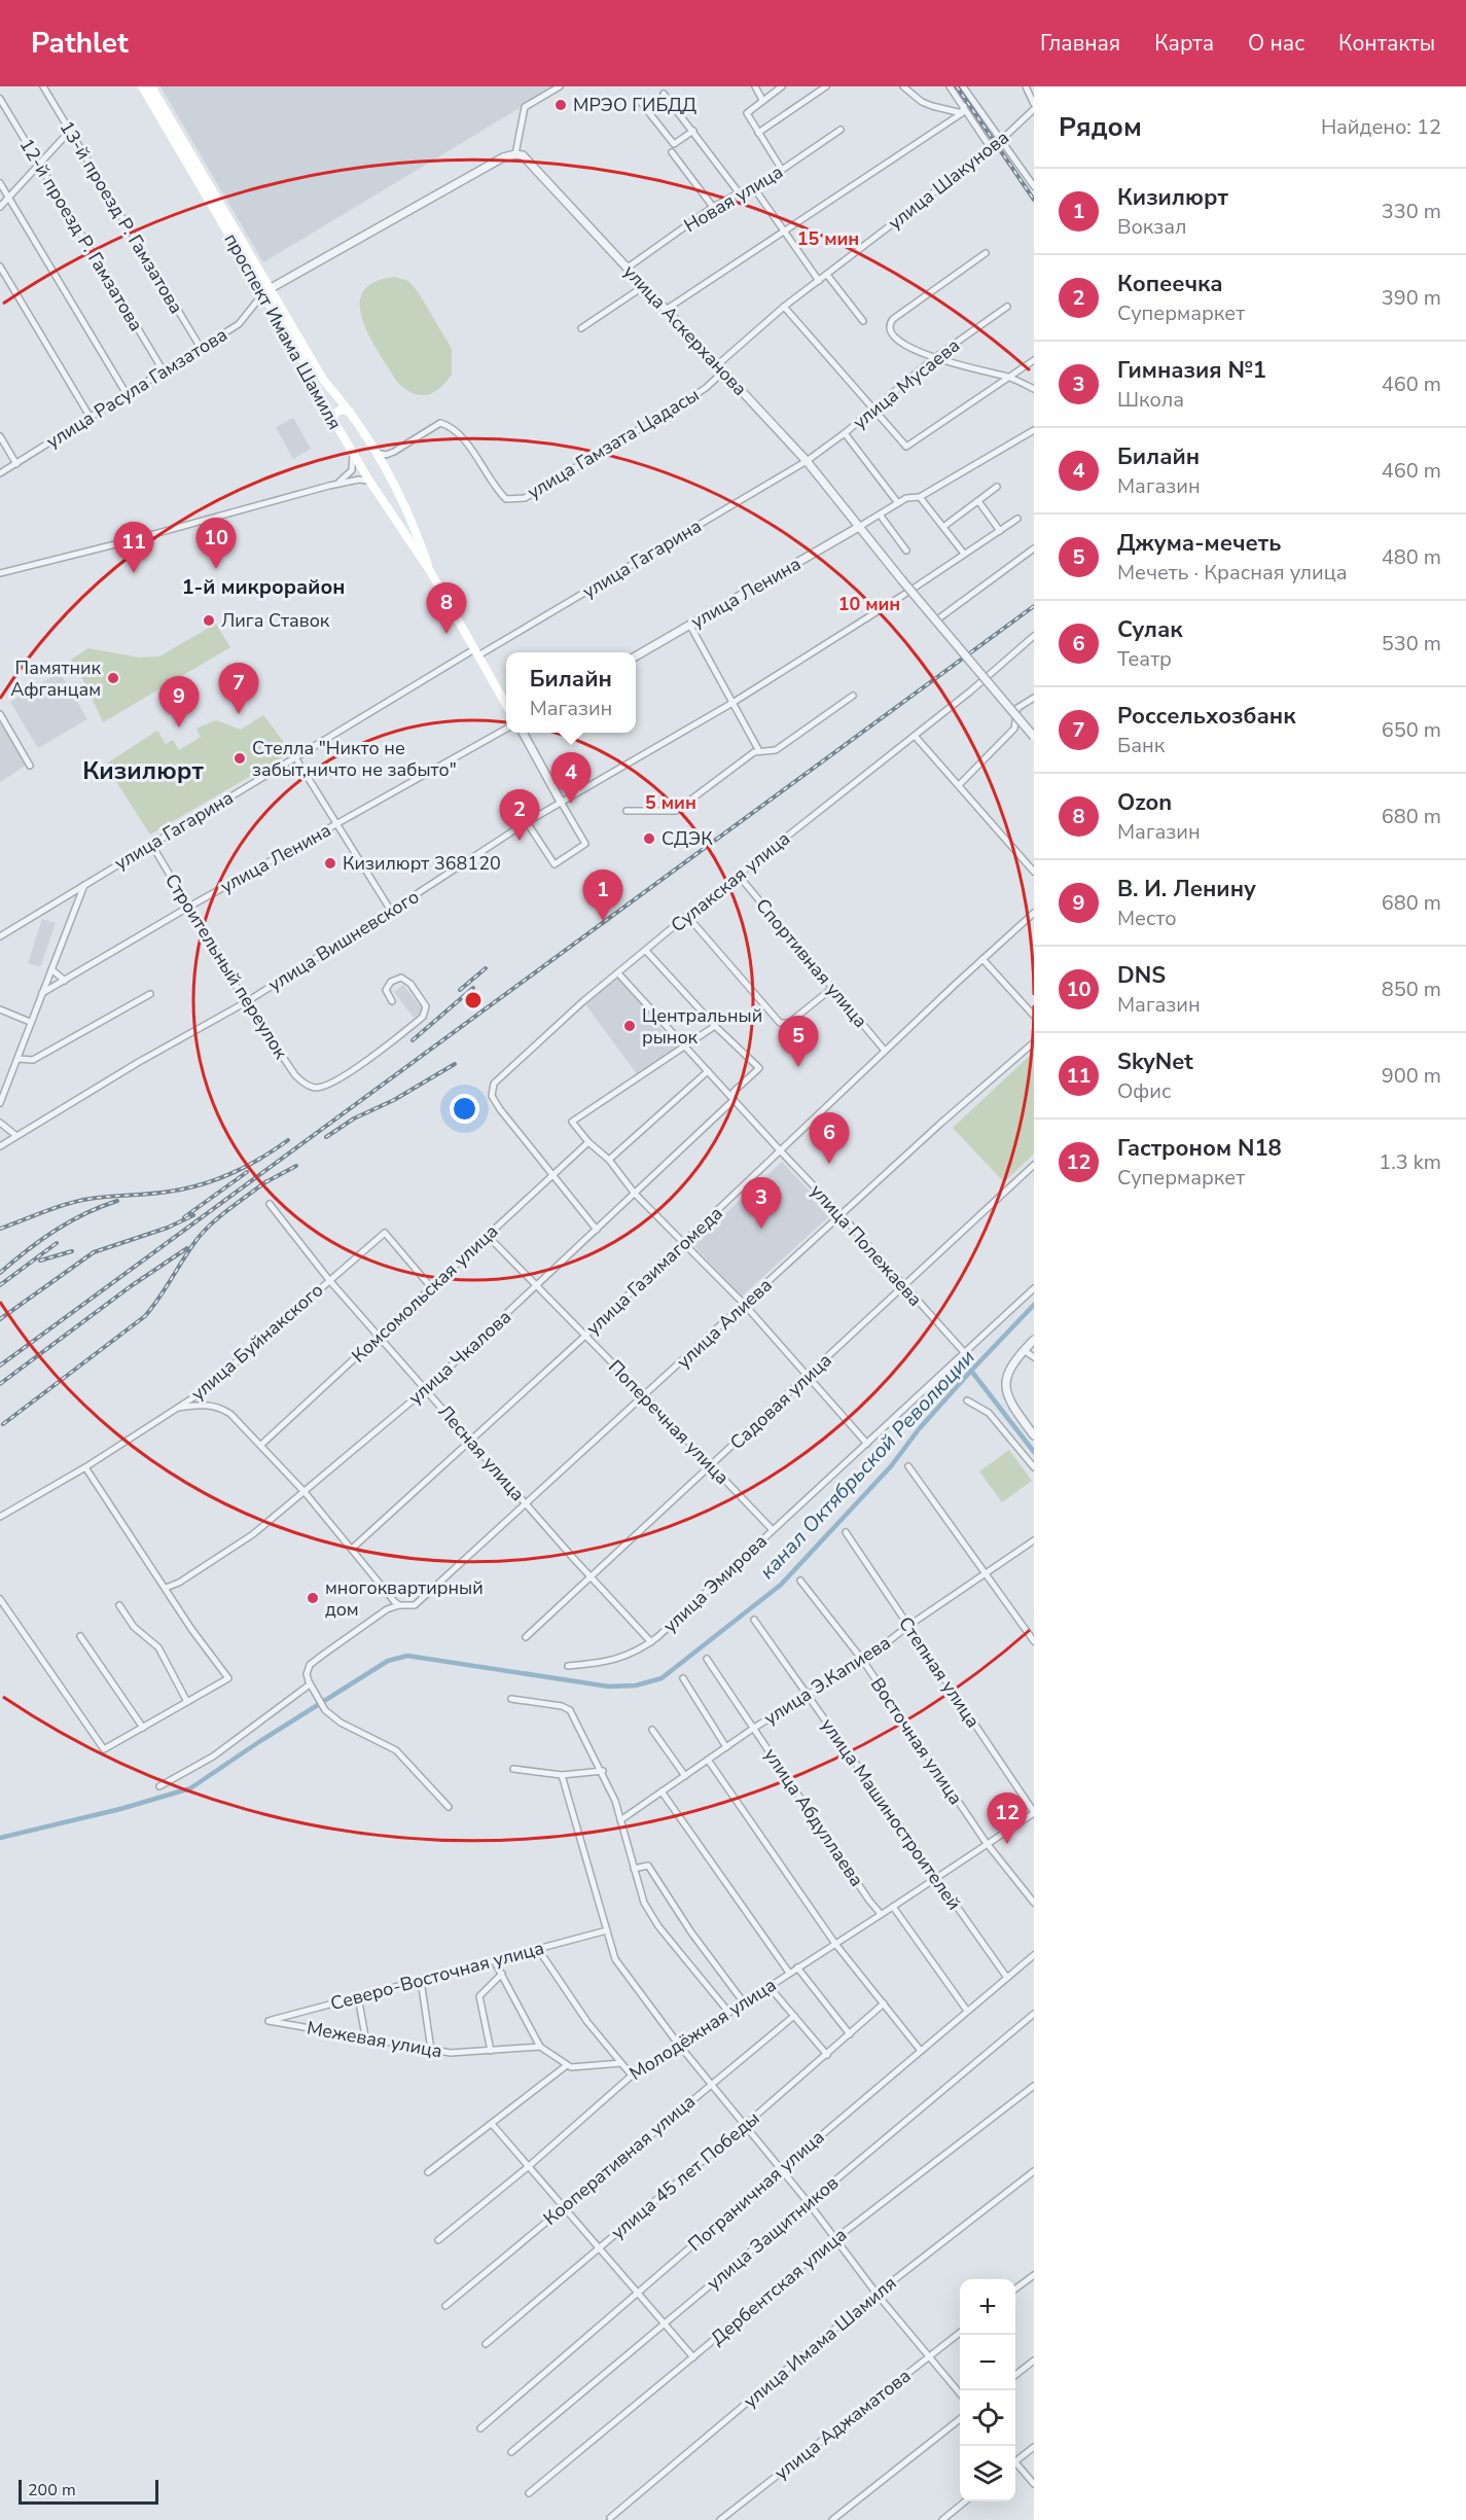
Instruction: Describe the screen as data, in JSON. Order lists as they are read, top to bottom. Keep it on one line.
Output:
{"streets":{"main road":["проспект Имама Шамиля"],"street":["улица Шакунова","Новая улица","13-й проезд Р. Гамзатова","12-й проезд Р. Гамзатова","улица Аскерханова","улица Мусаева","улица Расула Гамзатова","улица Гамзата Цадасы","улица Гагарина","улица Ленина","Сулакская улица","улица Вишневского","Спортивная улица","Строительный переулок","улица Полежаева","улица Газимагомеда","Комсомольская улица","улица Алиева","улица Буйнакского","улица Чкалова","Садовая улица","Поперечная улица","Лесная улица","улица Эмирова","Степная улица","улица Э.Капиева","Восточная улица","улица Машиностроителей","улица Абдуллаева","Северо-Восточная улица","Молодёжная улица","Межевая улица","Кооперативная улица","улица 45 лет Победы","Пограничная улица","улица Защитников","Дербентская улица","улица Имама Шамиля","улица Аджаматова"]},"crossings":[["улица Шакунова","улица Аскерханова"],["Новая улица","улица Аскерханова"],["13-й проезд Р. Гамзатова","улица Расула Гамзатова"],["12-й проезд Р. Гамзатова","улица Расула Гамзатова"],["улица Аскерханова","улица Мусаева"],["улица Аскерханова","улица Гамзата Цадасы"],["улица Аскерханова","улица Гагарина"],["улица Аскерханова","улица Ленина"],["проспект Имама Шамиля","улица Расула Гамзатова"],["проспект Имама Шамиля","улица Гагарина"],["улица Мусаева","улица Гагарина"],["улица Гагарина","Строительный переулок"],["улица Ленина","Строительный переулок"],["Сулакская улица","Спортивная улица"],["Сулакская улица","улица Полежаева"],["Сулакская улица","Комсомольская улица"],["улица Вишневского","Строительный переулок"],["Спортивная улица","улица Газимагомеда"],["улица Полежаева","улица Газимагомеда"],["улица Полежаева","улица Алиева"],["улица Полежаева","улица Чкалова"],["улица Полежаева","Садовая улица"],["улица Полежаева","улица Эмирова"],["улица Газимагомеда","Поперечная улица"],["улица Газимагомеда","Лесная улица"],["Комсомольская улица","улица Буйнакского"],["Комсомольская улица","Поперечная улица"],["Комсомольская улица","Лесная улица"],["улица Алиева","Поперечная улица"],["улица Алиева","Лесная улица"],["улица Буйнакского","Лесная улица"],["улица Чкалова","Поперечная улица"],["улица Чкалова","Лесная улица"],["Садовая улица","Поперечная улица"],["Садовая улица","Лесная улица"],["Поперечная улица","улица Эмирова"],["Лесная улица","улица Эмирова"],["Степная улица","улица Э.Капиева"],["Степная улица","Молодёжная улица"],["улица Э.Капиева","Восточная улица"],["улица Э.Капиева","улица Машиностроителей"],["улица Э.Капиева","улица Абдуллаева"],["Восточная улица","Молодёжная улица"],["улица Машиностроителей","Молодёжная улица"],["улица Машиностроителей","Пограничная улица"],["улица Абдуллаева","Молодёжная улица"],["Северо-Восточная улица","Межевая улица"]],"districts":["1-й микрорайон","Кизилюрт"],"water":["канал Октябрьской Революции"],"places":["МРЭО ГИБДД","Лига Ставок","Памятник Афганцам","Стелла \"Никто не забыт,ничто не забыто\"","СДЭК","Кизилюрт 368120","Центральный рынок","многоквартирный дом"],"scale_bar":"200 m","page":{"header":"Pathlet","nav":["Главная","Карта","О нас","Контакты"],"heading":["Рядом","Найдено: 12"],"list":[{"mark":"1","name":"Кизилюрт","note":"Вокзал","value":"330 m"},{"mark":"2","name":"Копеечка","note":"Супермаркет","value":"390 m"},{"mark":"3","name":"Гимназия №1","note":"Школа","value":"460 m"},{"mark":"4","name":"Билайн","note":"Магазин","value":"460 m"},{"mark":"5","name":"Джума-мечеть","note":"Мечеть · Красная улица","value":"480 m"},{"mark":"6","name":"Сулак","note":"Театр","value":"530 m"},{"mark":"7","name":"Россельхозбанк","note":"Банк","value":"650 m"},{"mark":"8","name":"Ozon","note":"Магазин","value":"680 m"},{"mark":"9","name":"В. И. Ленину","note":"Место","value":"680 m"},{"mark":"10","name":"DNS","note":"Магазин","value":"850 m"},{"mark":"11","name":"SkyNet","note":"Офис","value":"900 m"},{"mark":"12","name":"Гастроном N18","note":"Супермаркет","value":"1.3 km"}],"pins":["10","11","8","7","9","4","2","1","5","6","3","12"],"popup":["Билайн","Магазин"],"map_buttons":["+","−"],"scale":"200 m"},"rings":["15 мин","10 мин","5 мин"]}
